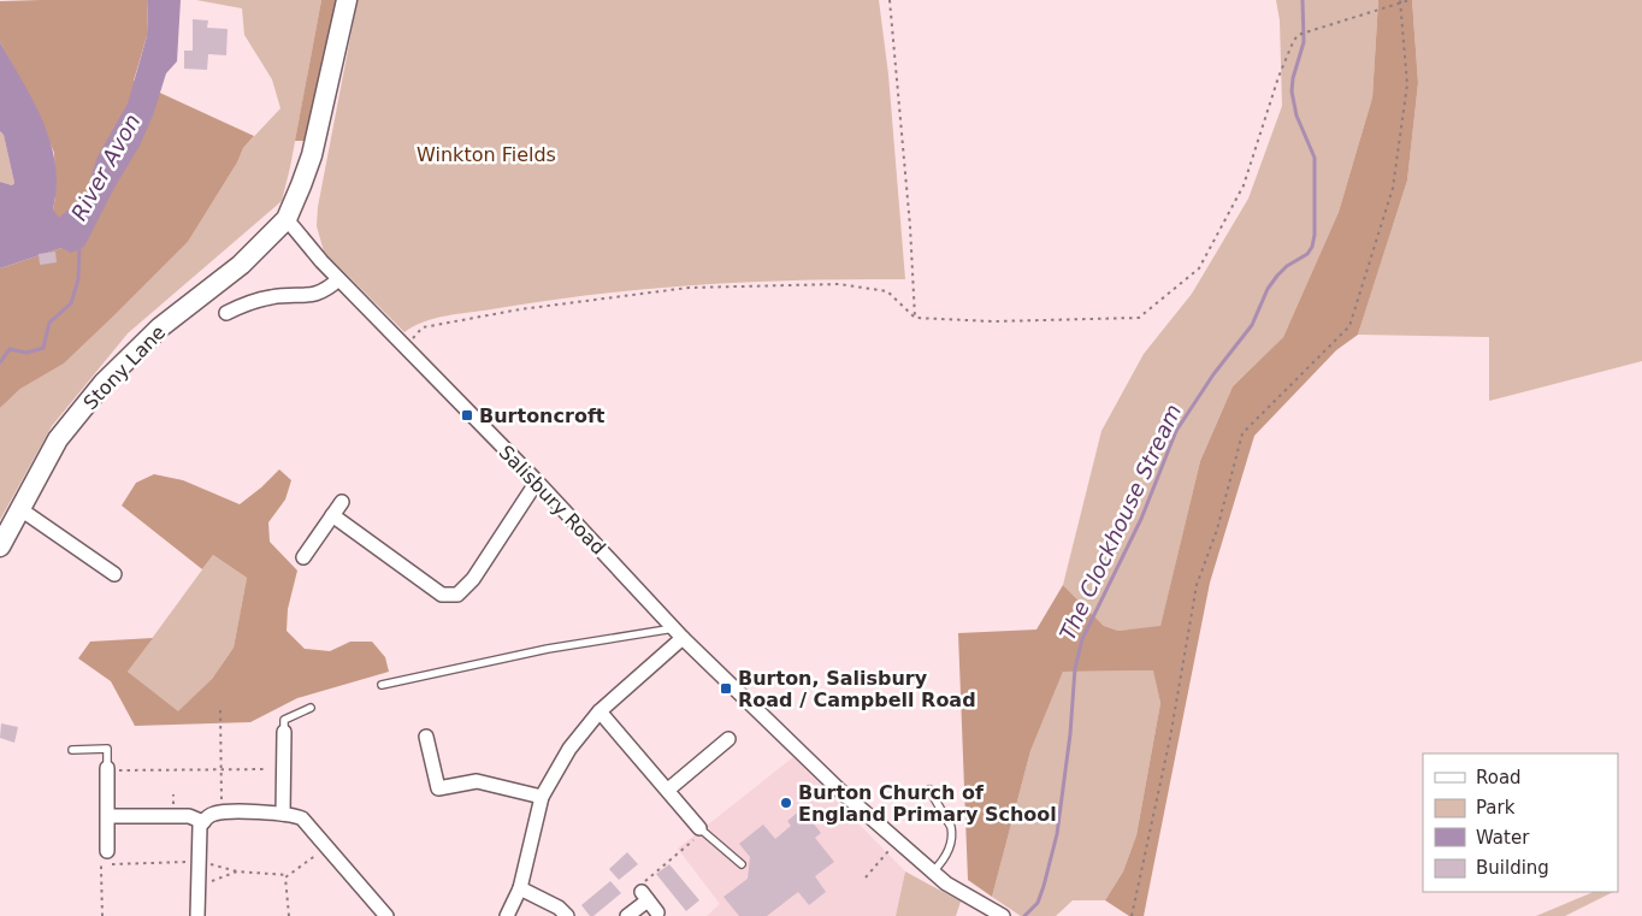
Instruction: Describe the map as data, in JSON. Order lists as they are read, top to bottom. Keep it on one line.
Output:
{"streets":{"main road":["Stony Lane"],"street":["Salisbury Road"]},"crossings":[["Stony Lane","Salisbury Road"]],"water":["River Avon","The Clockhouse Stream"],"parks":["Winkton Fields"],"places":{"transit":["Burtoncroft","Burton, Salisbury Road / Campbell Road"],"other":["Burton Church of England Primary School"]},"legend":["Road","Park","Water","Building"]}
